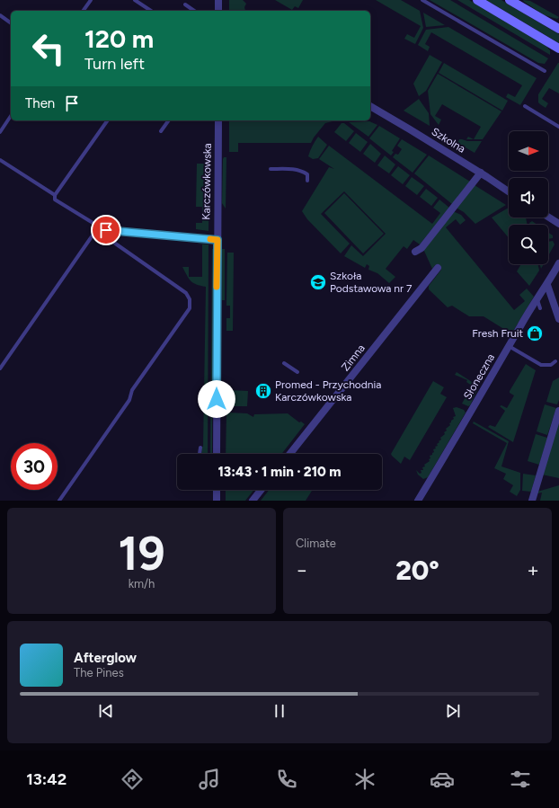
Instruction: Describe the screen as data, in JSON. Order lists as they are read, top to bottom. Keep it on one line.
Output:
{"streets":{"street":["Szkolna","Karczówkowska","Zimna","Słoneczna"]},"places":{"school or university":["Szkoła Podstawowa nr 7"],"shop":["Fresh Fruit"],"building":["Promed - Przychodnia Karczówkowska"]},"north":"right","page":{"turn":["120 m","Turn left"],"then":"Then","limit":"30","trip":"13:43 · 1 min · 210 m","tile":[["19","km/h"],"Climate"],"heat":["−","20°","+"],"song":["Afterglow","The Pines"],"tabs":"13:42"}}
